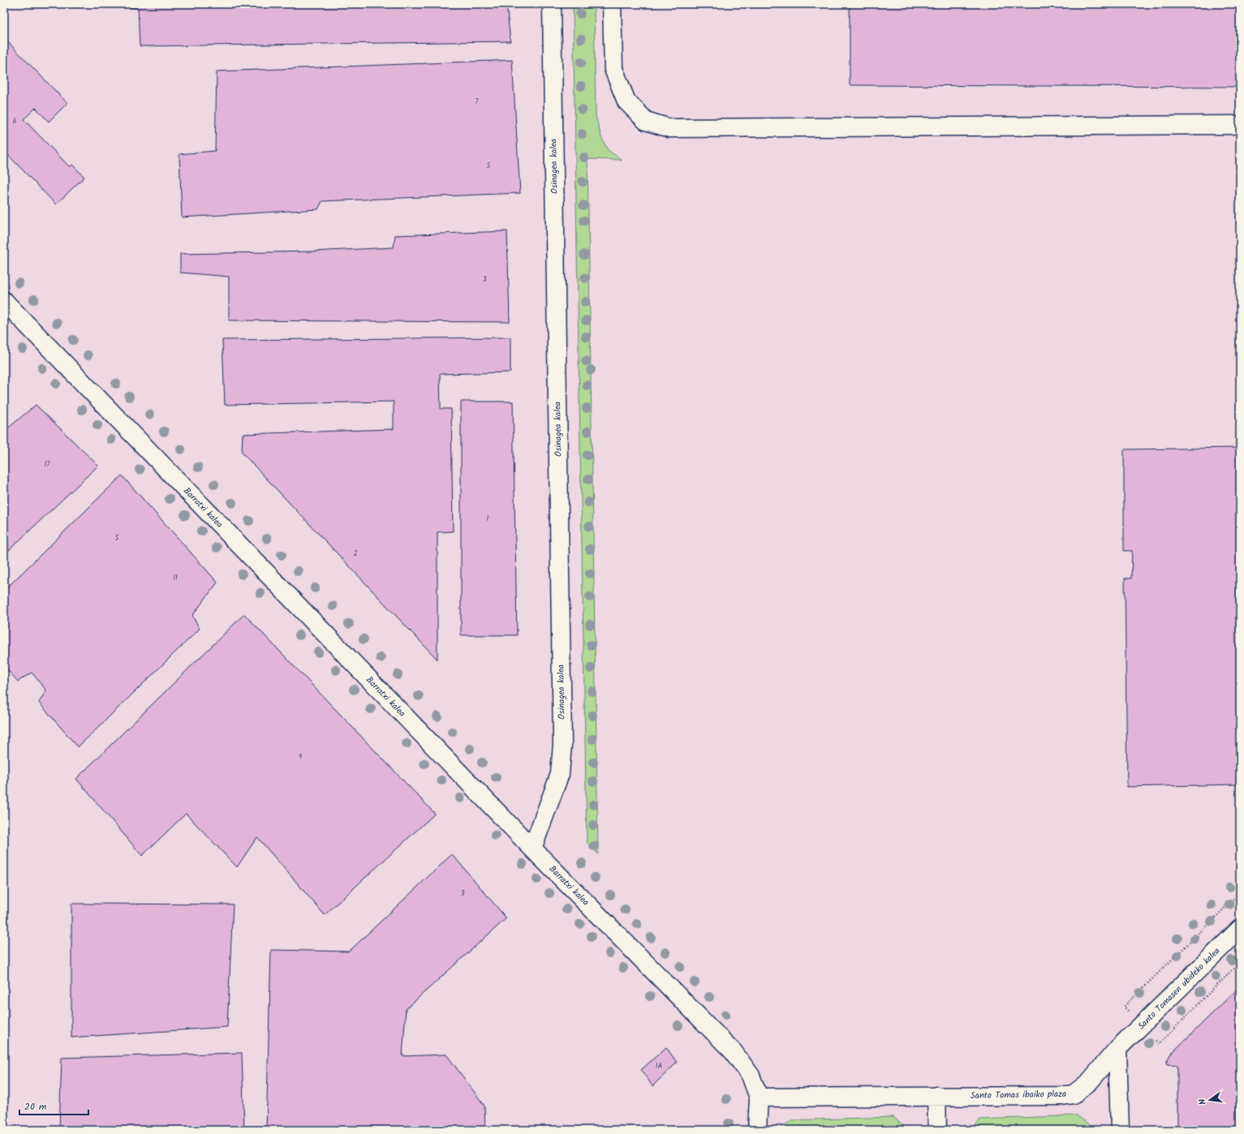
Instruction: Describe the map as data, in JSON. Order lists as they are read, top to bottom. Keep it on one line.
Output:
{"streets":{"street":["Osinagea kalea","Barratxi kalea","Santo Tomasen ubideko kalea","Santo Tomas ibaiko plaza"]},"crossings":[["Osinagea kalea","Barratxi kalea"],["Barratxi kalea","Santo Tomas ibaiko plaza"],["Santo Tomasen ubideko kalea","Santo Tomas ibaiko plaza"]],"house_numbers":["7","6","5","3","17","1","5","2","11","9","3","1A"],"scale_bar":"20 m","north":"left"}
